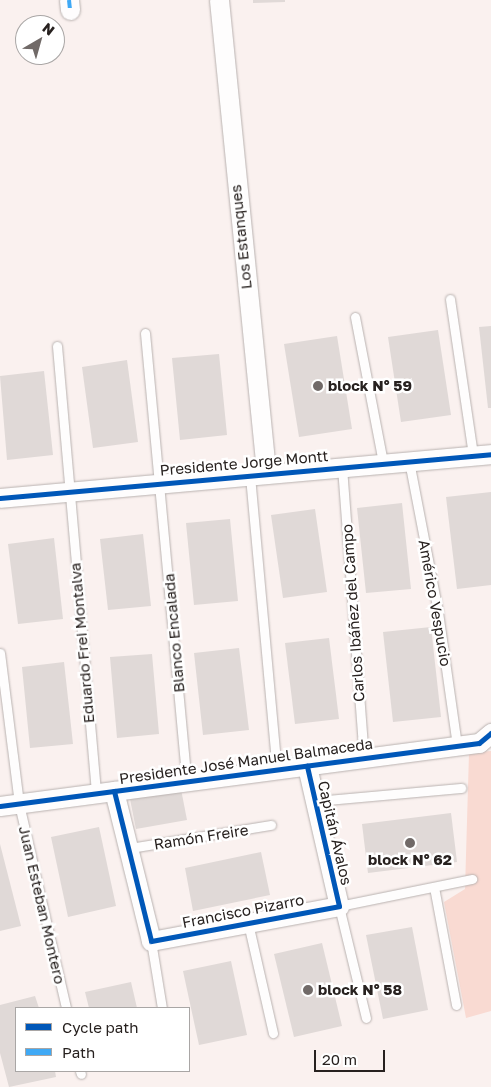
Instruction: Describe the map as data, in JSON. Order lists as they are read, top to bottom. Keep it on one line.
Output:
{"streets":{"street":["Los Estanques","Presidente Jorge Montt","Eduardo Frei Montalva","Presidente José Manuel Balmaceda","Capitán Ávalos","Francisco Pizarro"],"lane":["Américo Vespucio","Carlos Ibáñez del Campo","Blanco Encalada","Ramón Freire","Juan Esteban Montero"]},"crossings":[["Los Estanques","Presidente Jorge Montt"],["Presidente Jorge Montt","Américo Vespucio"],["Presidente Jorge Montt","Carlos Ibáñez del Campo"],["Presidente Jorge Montt","Blanco Encalada"],["Presidente Jorge Montt","Eduardo Frei Montalva"],["Américo Vespucio","Presidente José Manuel Balmaceda"],["Carlos Ibáñez del Campo","Presidente José Manuel Balmaceda"],["Blanco Encalada","Presidente José Manuel Balmaceda"],["Eduardo Frei Montalva","Presidente José Manuel Balmaceda"],["Eduardo Frei Montalva","Ramón Freire"],["Eduardo Frei Montalva","Francisco Pizarro"],["Presidente José Manuel Balmaceda","Capitán Ávalos"],["Presidente José Manuel Balmaceda","Juan Esteban Montero"],["Capitán Ávalos","Francisco Pizarro"]],"places":["block N° 59","block N° 62","block N° 58"],"legend":["Cycle path","Path"],"scale_bar":"20 m","north":"top right"}
